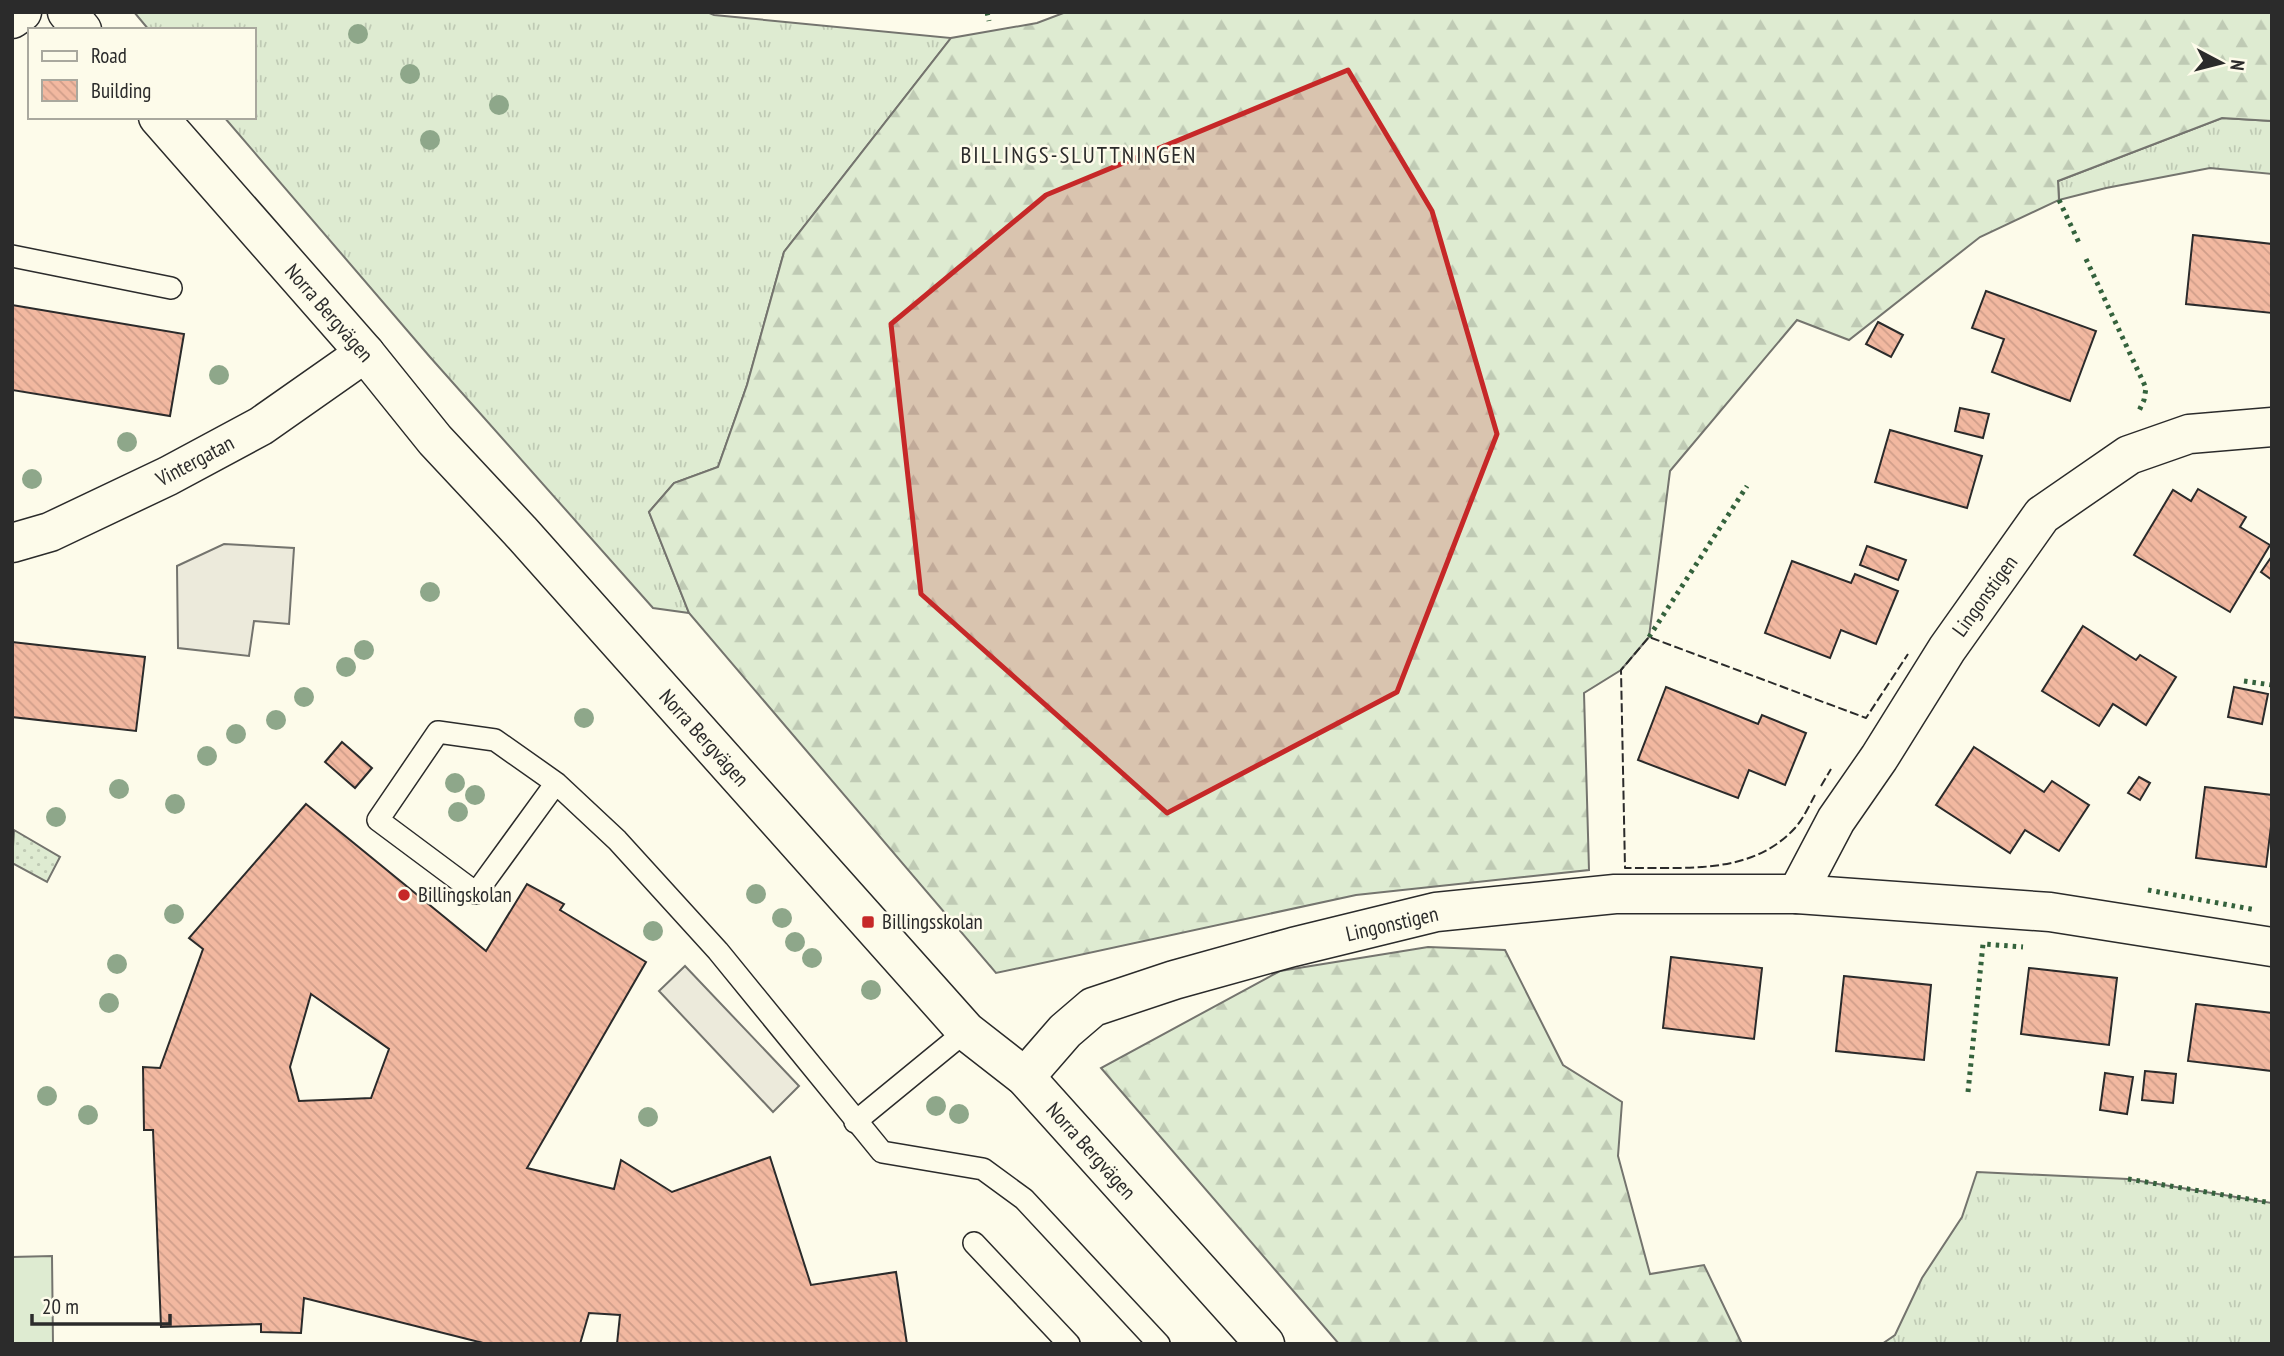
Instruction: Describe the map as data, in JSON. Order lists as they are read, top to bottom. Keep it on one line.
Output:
{"streets":{"street":["Norra Bergvägen","Vintergatan","Lingonstigen"]},"crossings":[["Norra Bergvägen","Vintergatan"],["Norra Bergvägen","Lingonstigen"]],"districts":["BILLINGS-SLUTTNINGEN"],"places":{"other":["Billingskolan"],"transit":["Billingsskolan"]},"legend":["Road","Building"],"scale_bar":"20 m","north":"right"}
